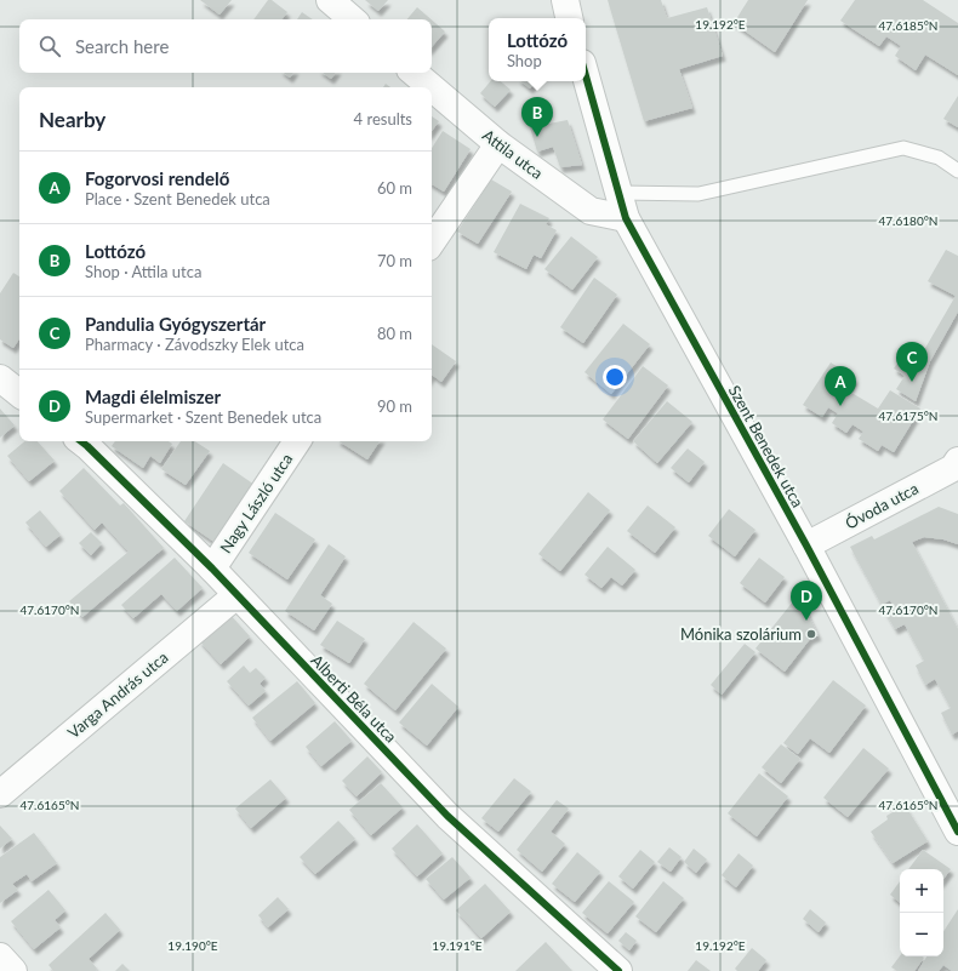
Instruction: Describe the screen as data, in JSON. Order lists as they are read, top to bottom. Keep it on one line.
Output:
{"streets":{"street":["Attila utca","Szent Benedek utca","Nagy László utca","Óvoda utca","Varga András utca","Alberti Béla utca"]},"crossings":[["Attila utca","Szent Benedek utca"],["Szent Benedek utca","Óvoda utca"],["Nagy László utca","Alberti Béla utca"],["Varga András utca","Alberti Béla utca"]],"places":["Mónika szolárium"],"page":{"popup":["Lottózó","Shop"],"search":"Search here","heading":["Nearby","4 results"],"pins":["B","C","A","D"],"list":[{"mark":"A","name":"Fogorvosi rendelő","note":"Place · Szent Benedek utca","value":"60 m"},{"mark":"B","name":"Lottózó","note":"Shop · Attila utca","value":"70 m"},{"mark":"C","name":"Pandulia Gyógyszertár","note":"Pharmacy · Závodszky Elek utca","value":"80 m"},{"mark":"D","name":"Magdi élelmiszer","note":"Supermarket · Szent Benedek utca","value":"90 m"}],"map_buttons":["+","−"]},"coordinates":["19.192°E","47.6185°N","47.6180°N","47.6175°N","47.6170°N","47.6165°N","19.190°E","19.191°E"]}
